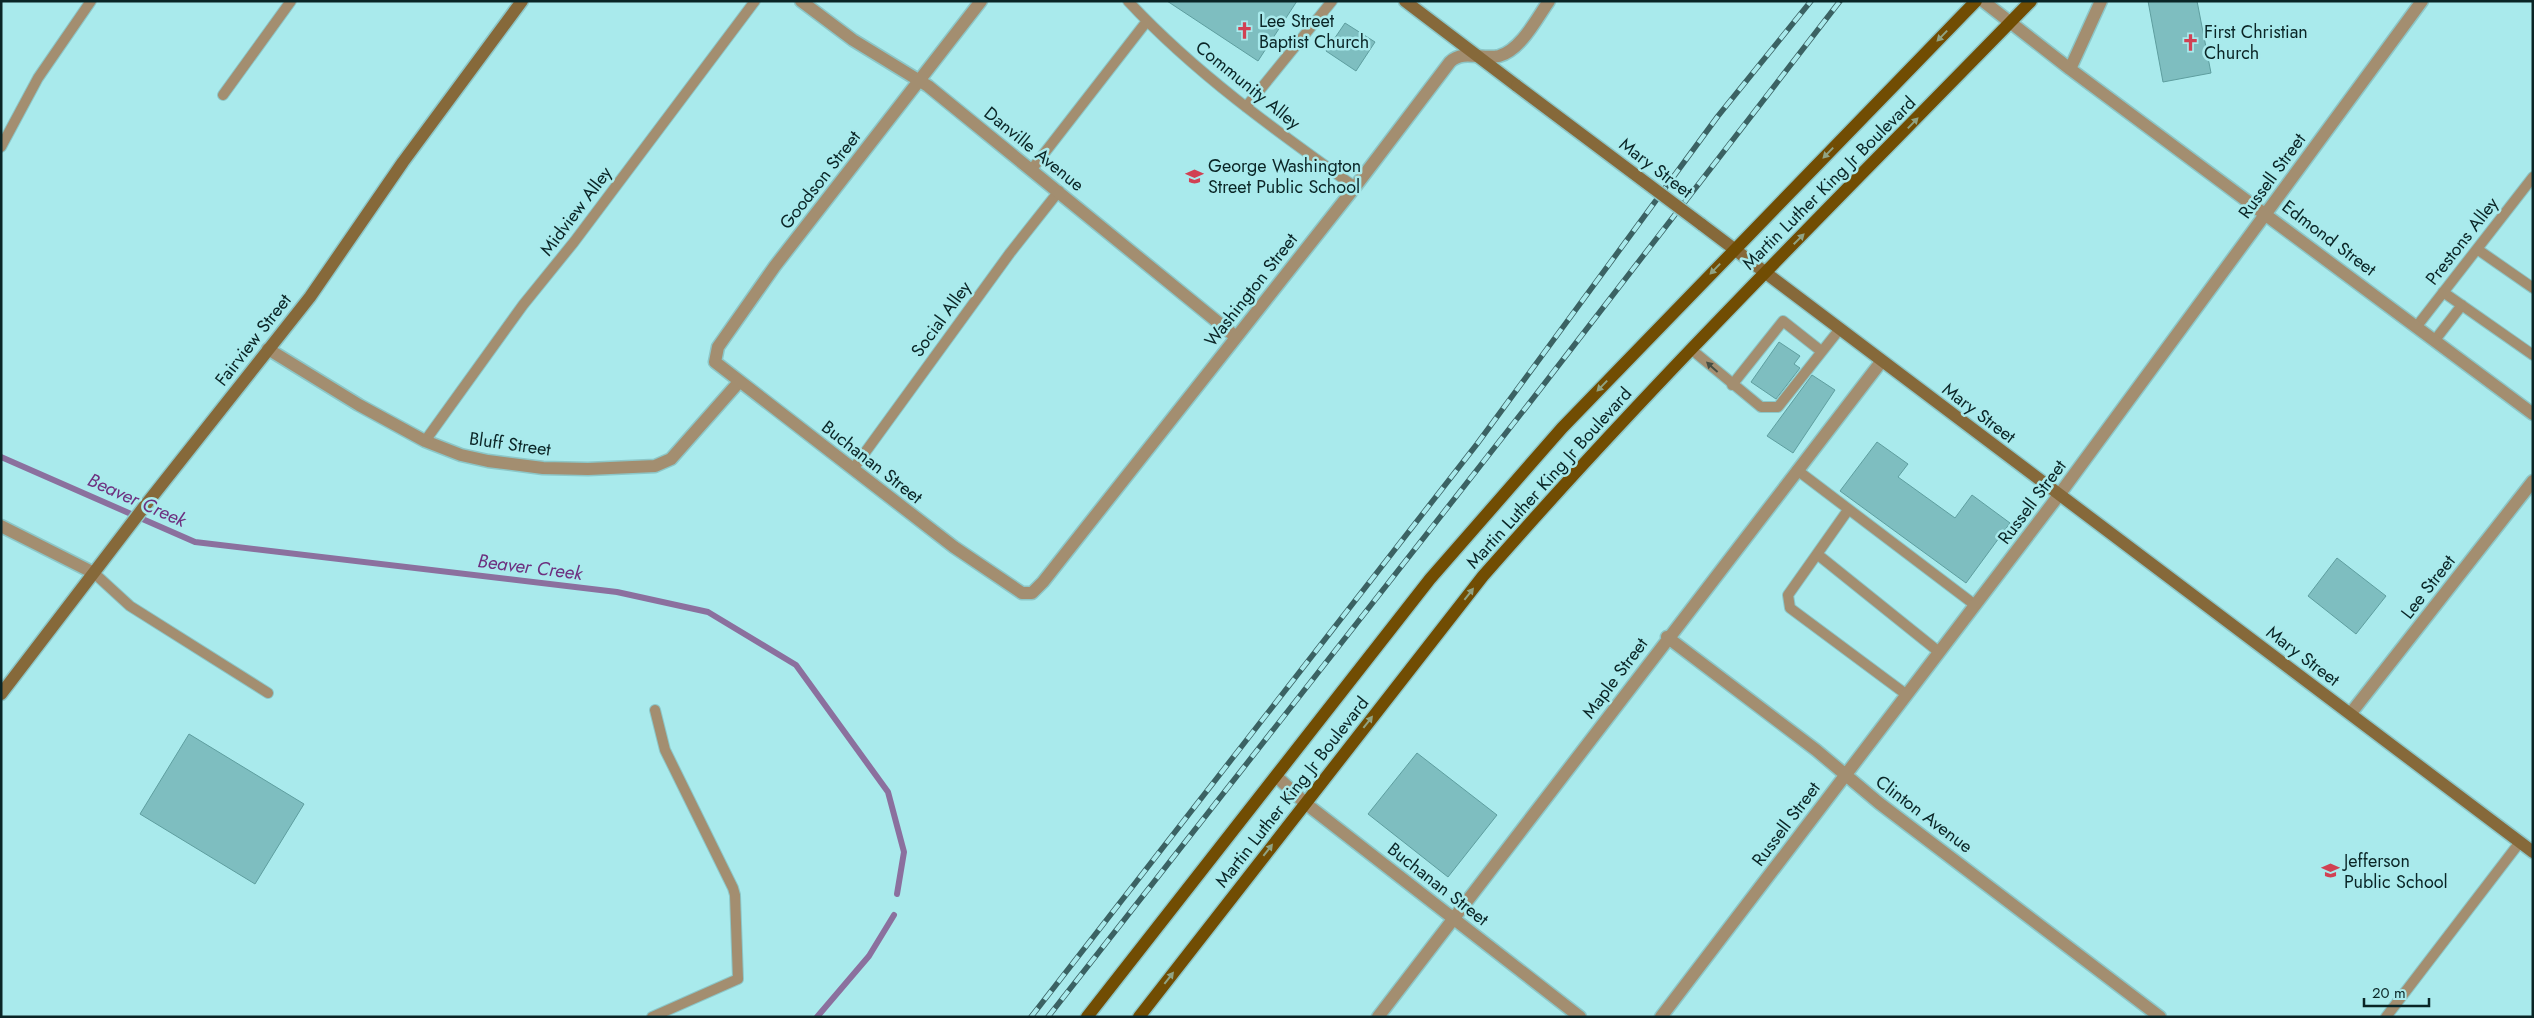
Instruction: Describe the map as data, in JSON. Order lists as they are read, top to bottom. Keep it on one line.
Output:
{"streets":{"main road":["Mary Street","Martin Luther King Jr Boulevard","Fairview Street"],"street":["Danville Avenue","Russell Street","Goodson Street","Edmond Street","Washington Street","Bluff Street","Buchanan Street","Lee Street","Maple Street","Clinton Avenue"],"lane":["Community Alley","Midview Alley","Prestons Alley","Social Alley"]},"crossings":[["Community Alley","Washington Street"],["Danville Avenue","Goodson Street"],["Danville Avenue","Washington Street"],["Danville Avenue","Social Alley"],["Mary Street","Russell Street"],["Mary Street","Martin Luther King Jr Boulevard"],["Mary Street","Washington Street"],["Mary Street","Lee Street"],["Mary Street","Maple Street"],["Russell Street","Edmond Street"],["Russell Street","Clinton Avenue"],["Goodson Street","Bluff Street"],["Goodson Street","Buchanan Street"],["Martin Luther King Jr Boulevard","Edmond Street"],["Martin Luther King Jr Boulevard","Buchanan Street"],["Midview Alley","Bluff Street"],["Edmond Street","Prestons Alley"],["Washington Street","Buchanan Street"],["Social Alley","Buchanan Street"],["Fairview Street","Bluff Street"],["Bluff Street","Buchanan Street"],["Buchanan Street","Maple Street"],["Maple Street","Clinton Avenue"]],"water":["Beaver Creek"],"places":{"church":["Lee Street Baptist Church","First Christian Church"],"school or university":["George Washington Street Public School","Jefferson Public School"]},"scale_bar":"20 m"}
